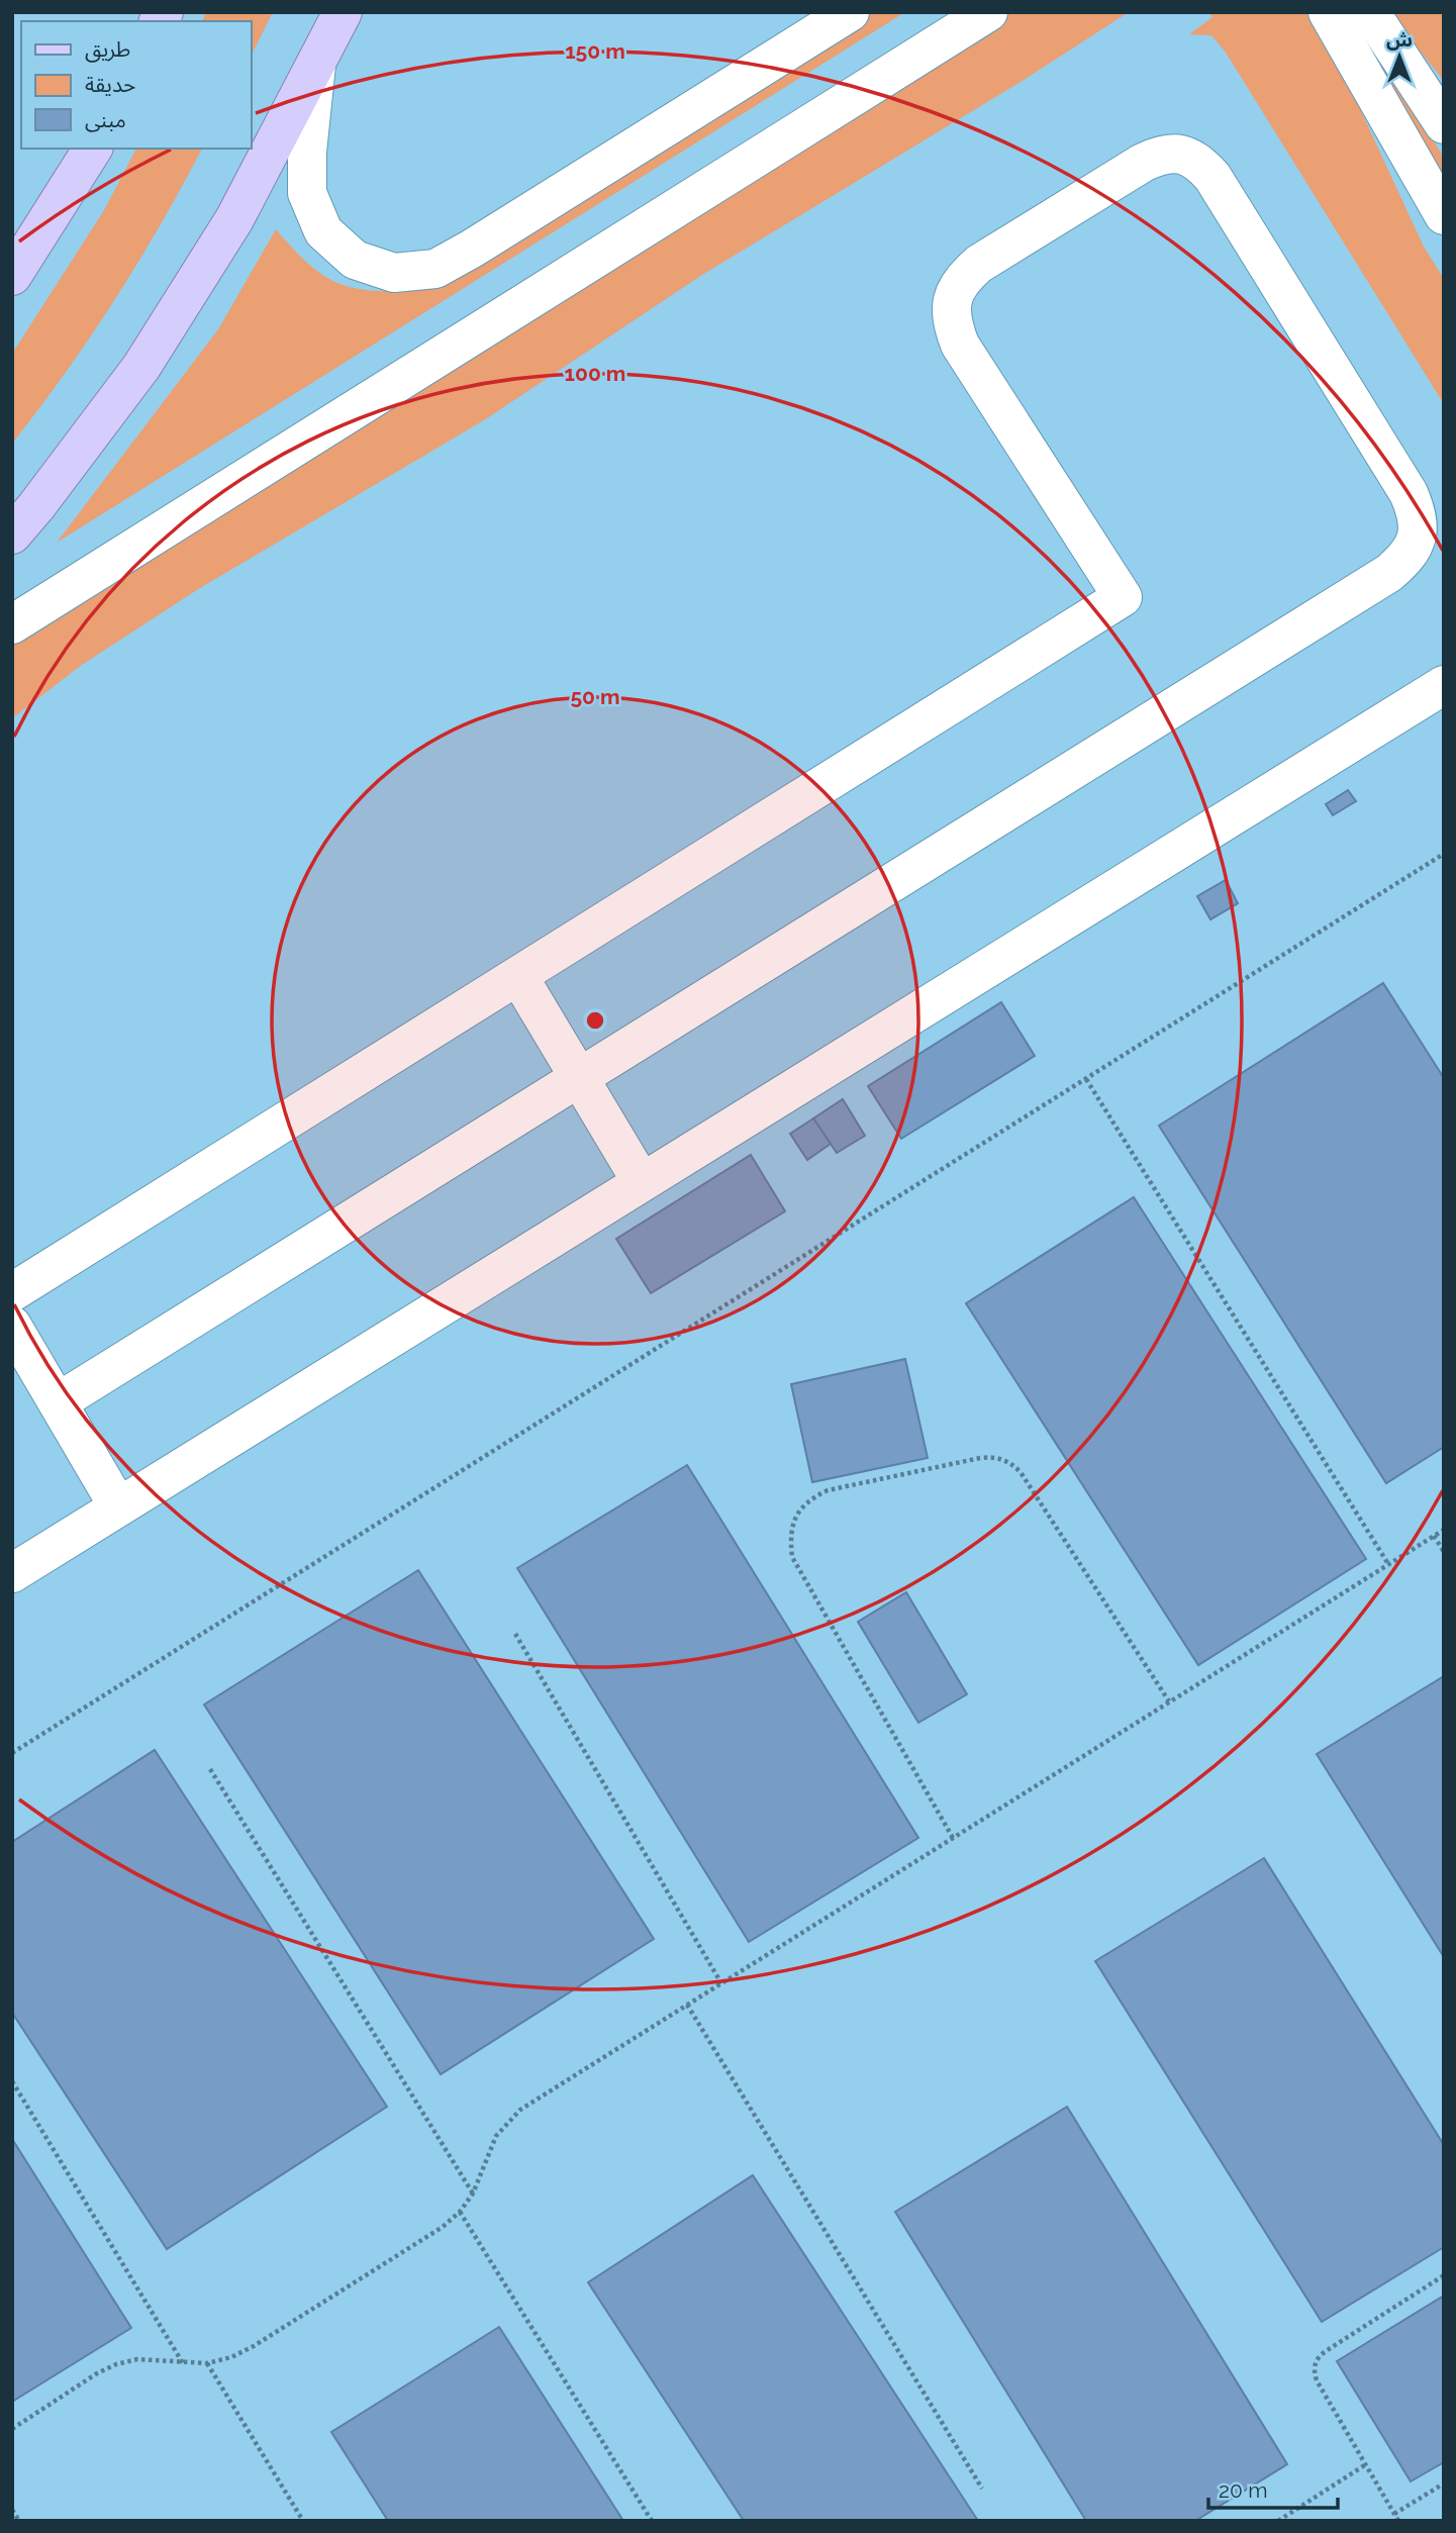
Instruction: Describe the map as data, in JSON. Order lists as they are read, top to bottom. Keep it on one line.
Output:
{"legend":["طريق","حديقة","مبنى"],"scale_bar":"20 m","north":"top","rings":["150 m","100 m","50 m"]}
